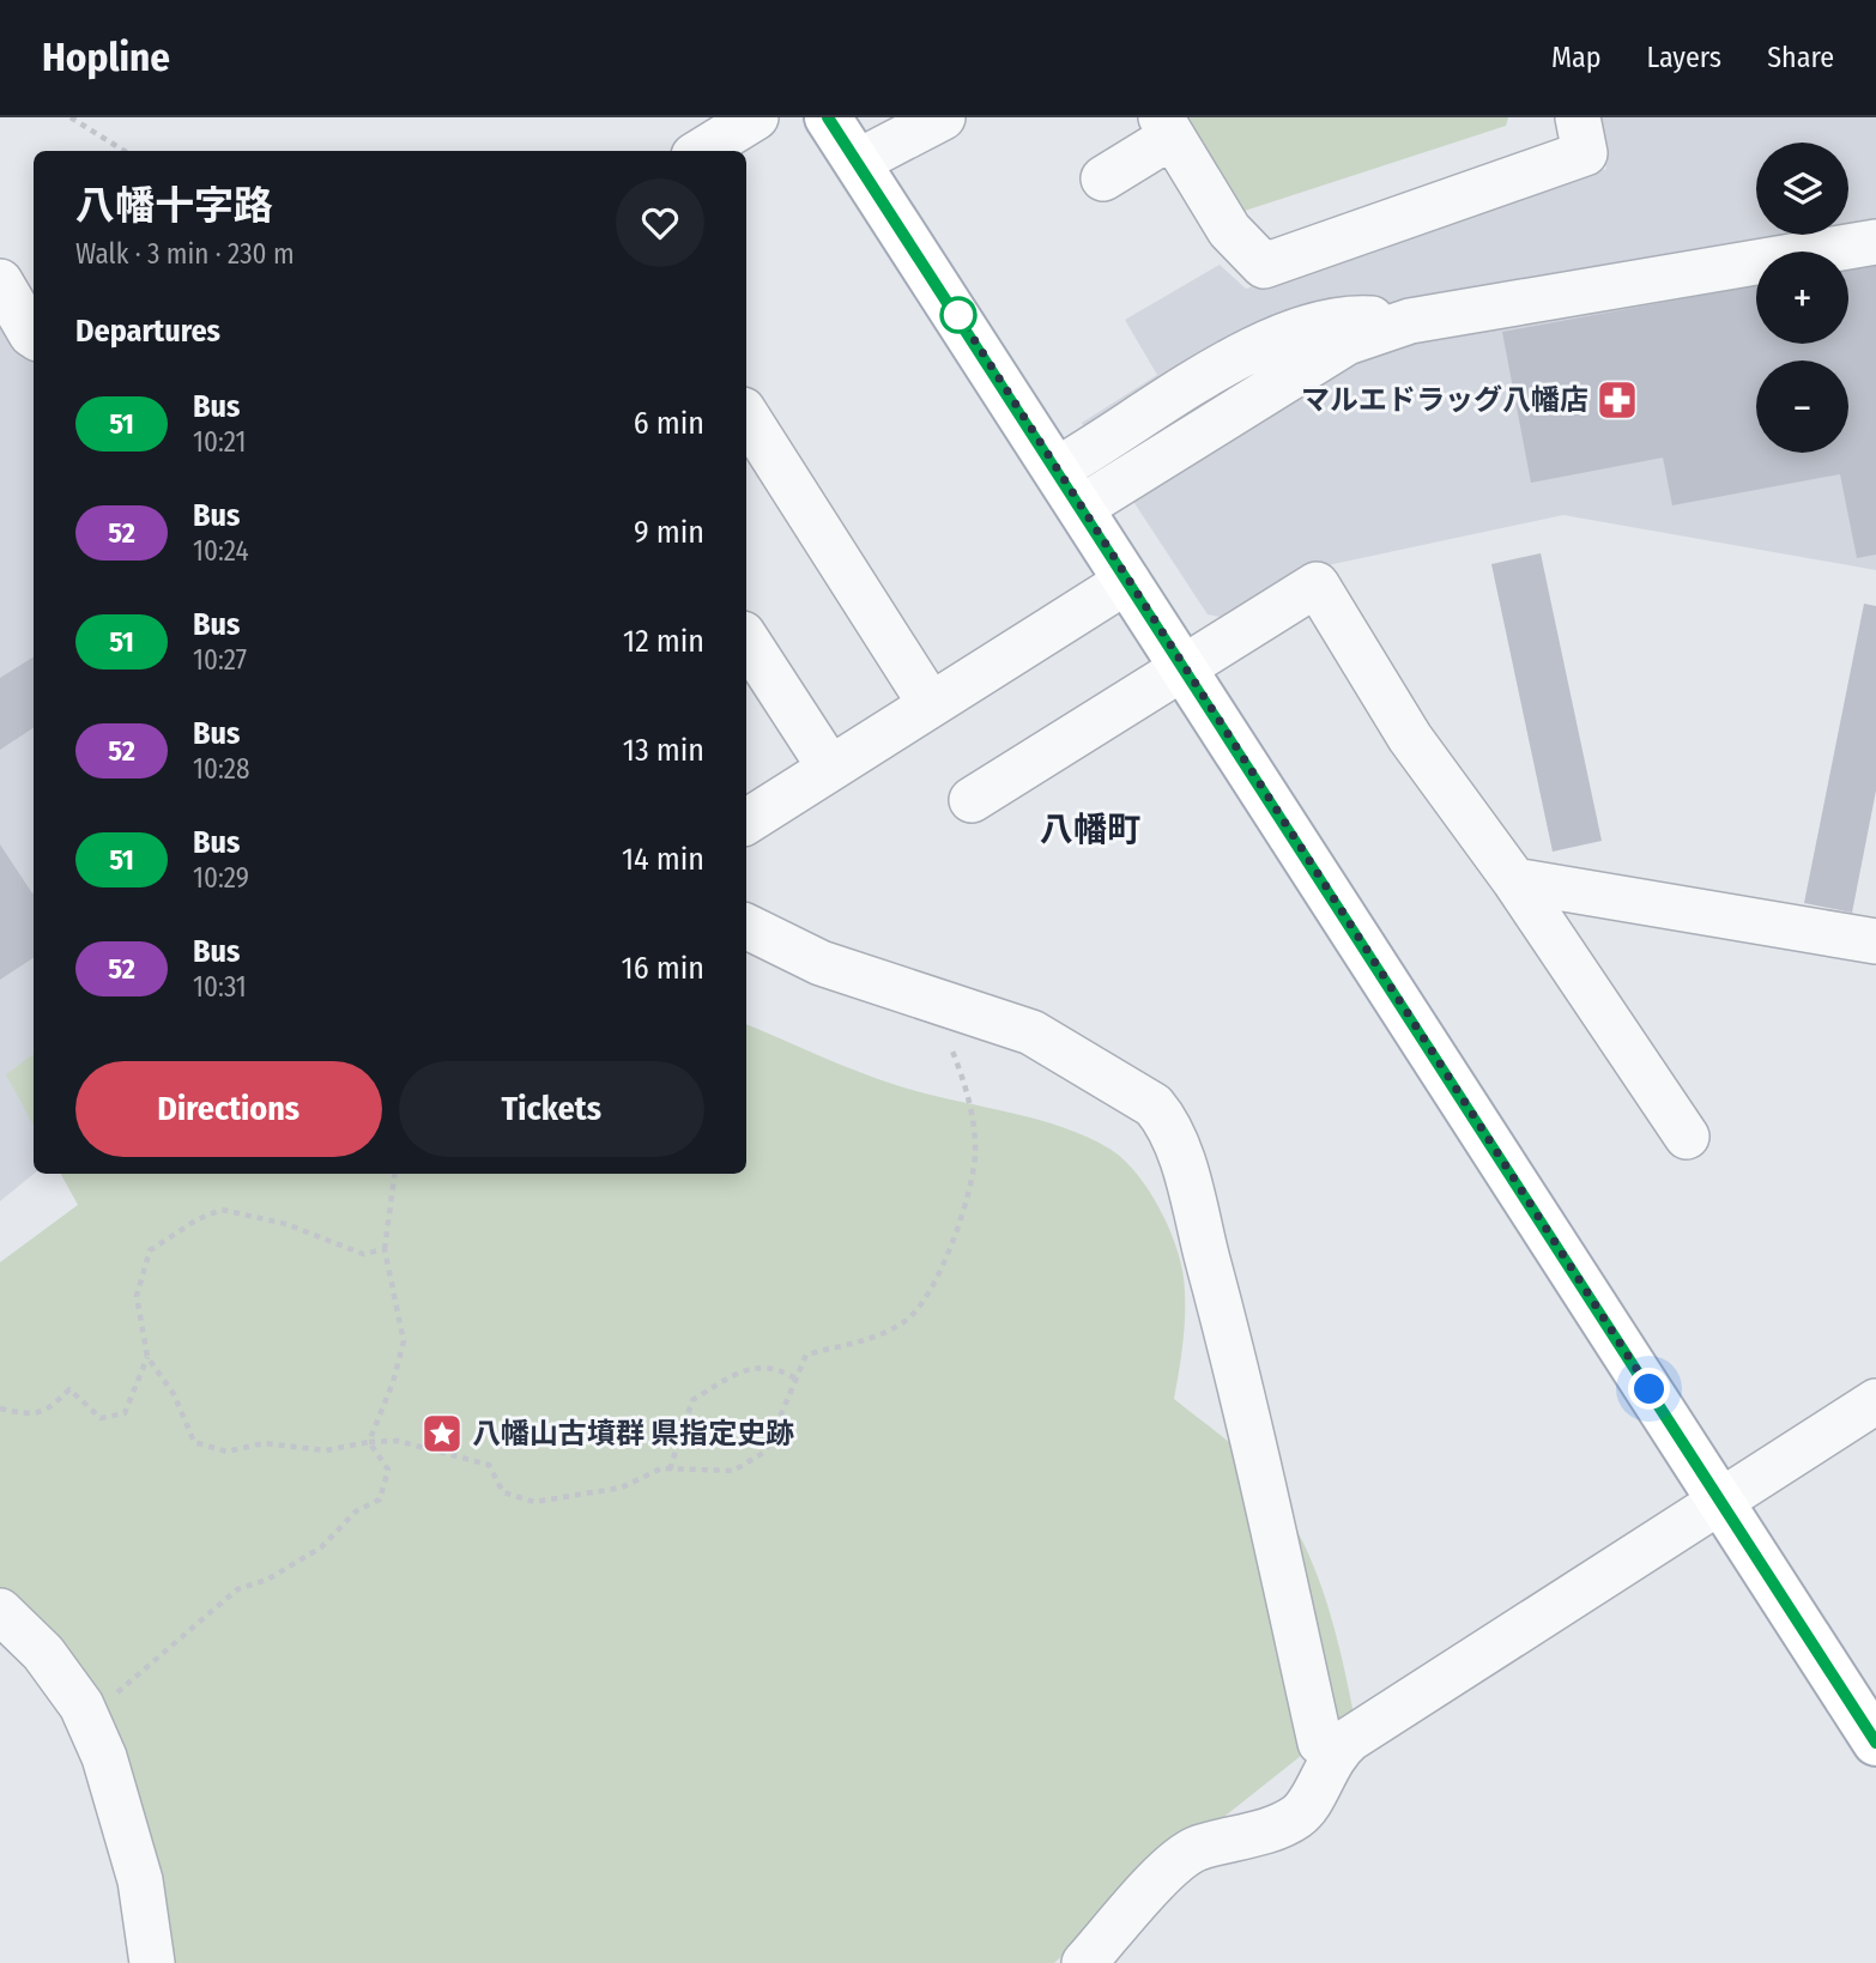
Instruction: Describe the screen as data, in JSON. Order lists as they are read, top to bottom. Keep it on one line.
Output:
{"districts":["八幡町"],"places":{"pharmacy":["マルエドラッグ八幡店"],"place":["八幡山古墳群 県指定史跡"]},"lines":["bus line 51"],"page":{"header":"Hopline","nav":["Map","Layers","Share"],"map_buttons":["+","−"],"heading":[["八幡十字路","Walk · 3 min · 230 m"],"Departures"],"list":[{"mark":"51","name":"Bus","note":"10:21","value":"6 min"},{"mark":"52","name":"Bus","note":"10:24","value":"9 min"},{"mark":"51","name":"Bus","note":"10:27","value":"12 min"},{"mark":"52","name":"Bus","note":"10:28","value":"13 min"},{"mark":"51","name":"Bus","note":"10:29","value":"14 min"},{"mark":"52","name":"Bus","note":"10:31","value":"16 min"}],"buttons":["Directions","Tickets"]}}
